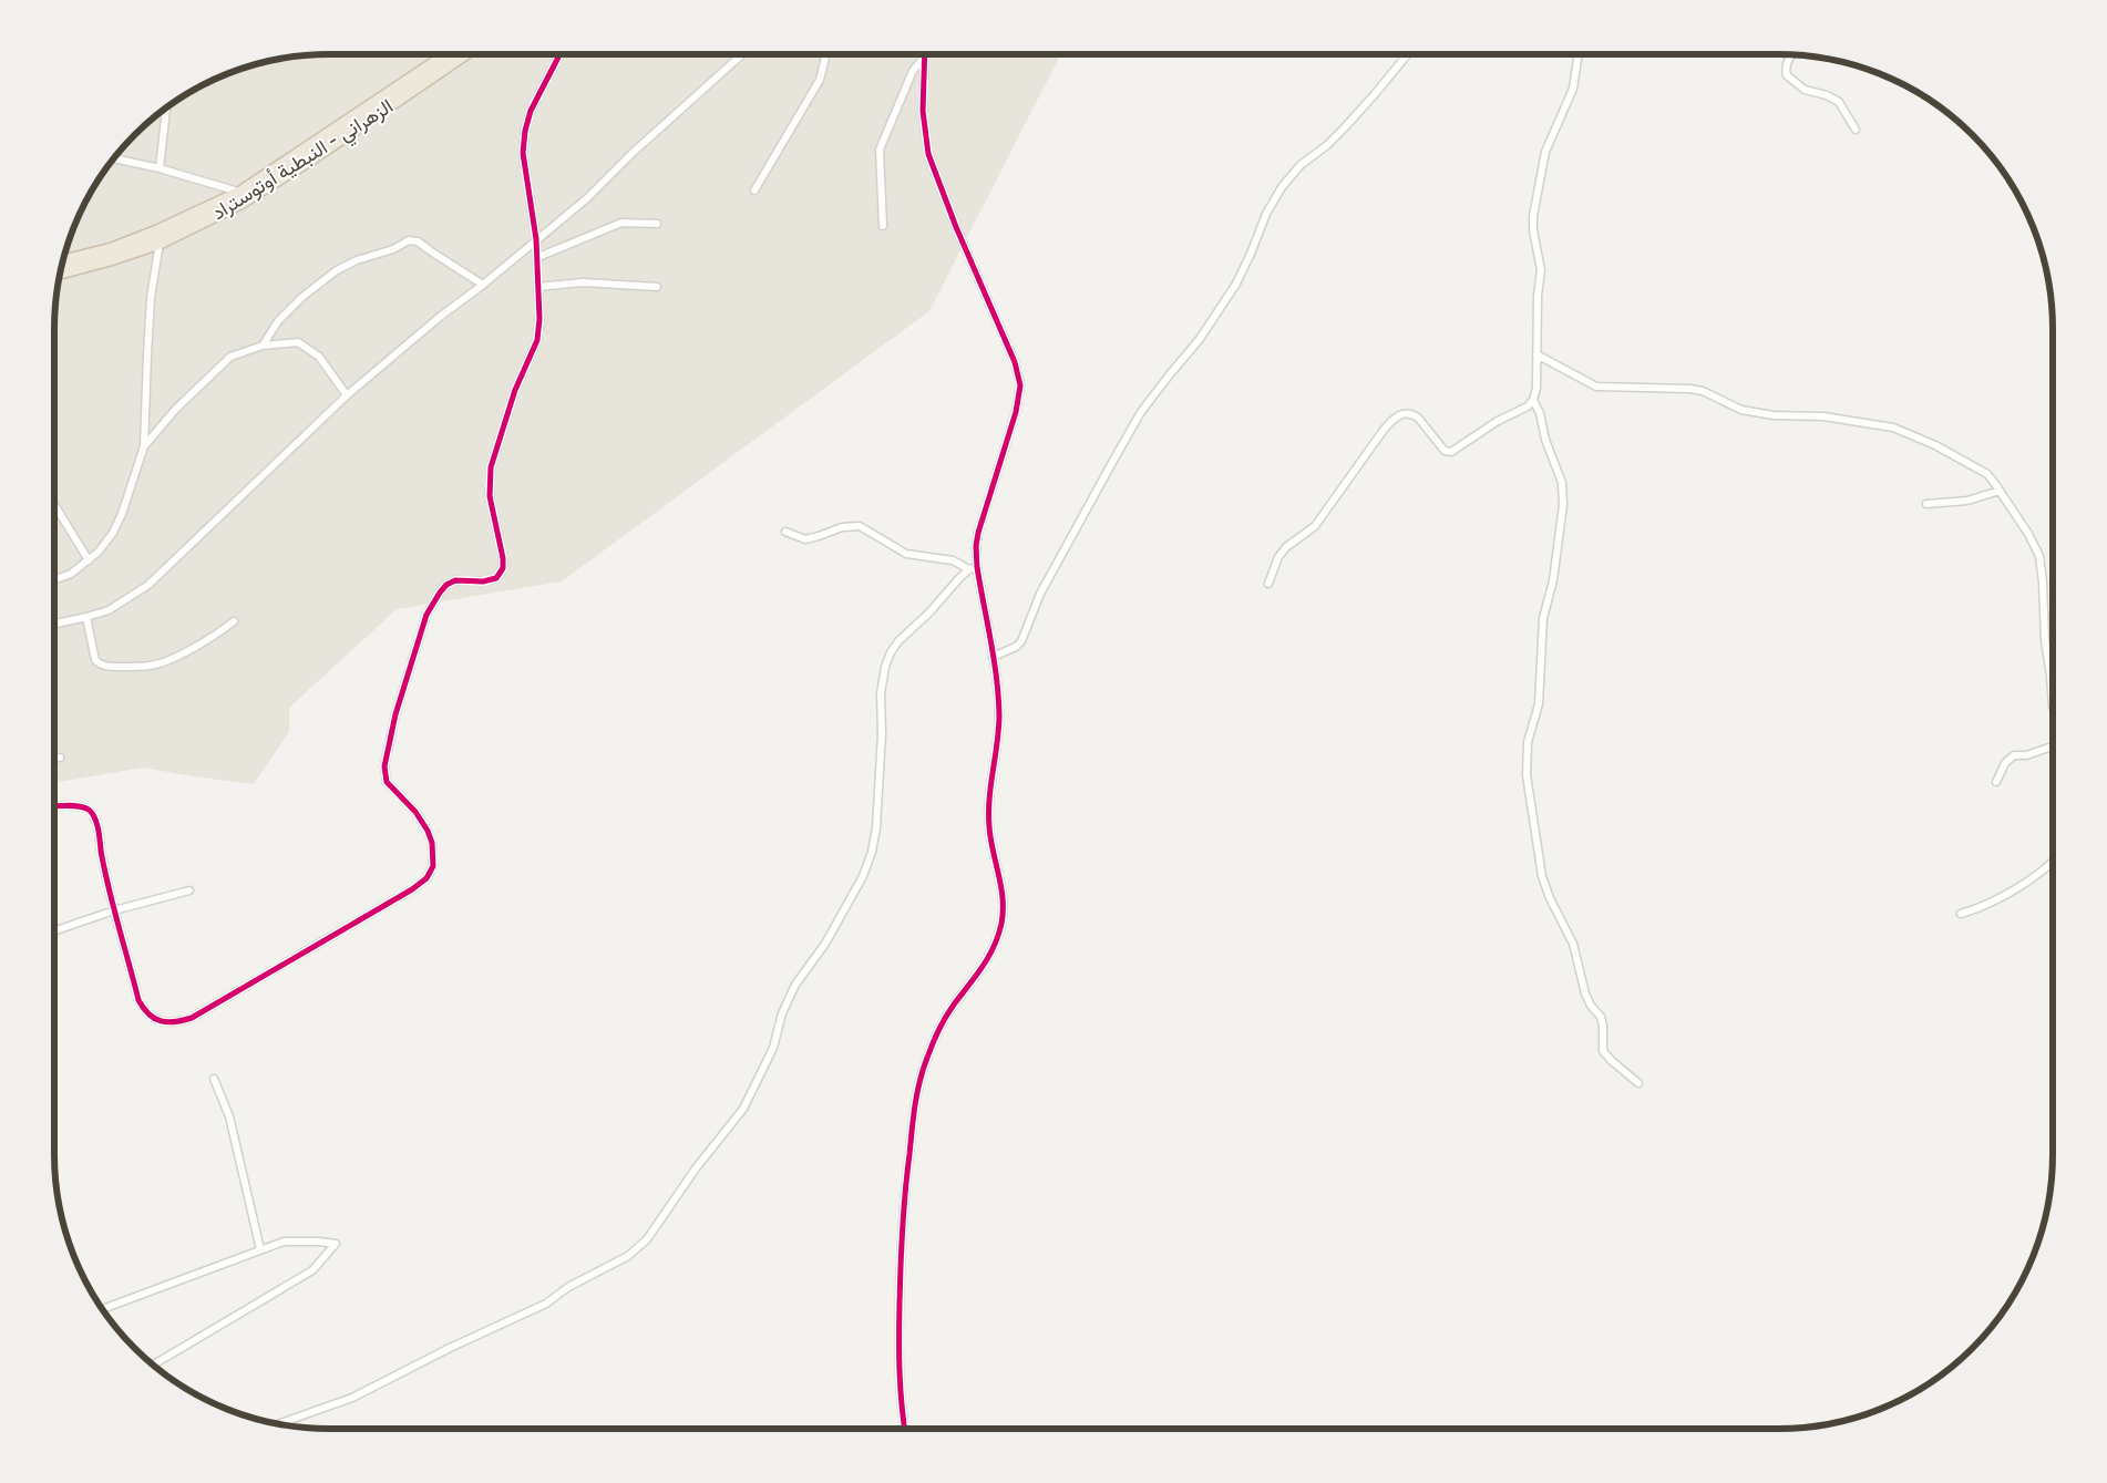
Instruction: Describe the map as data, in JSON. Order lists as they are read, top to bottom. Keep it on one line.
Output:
{"streets":{"highway":["الزهراني - النبطية أوتوستراد"]}}
